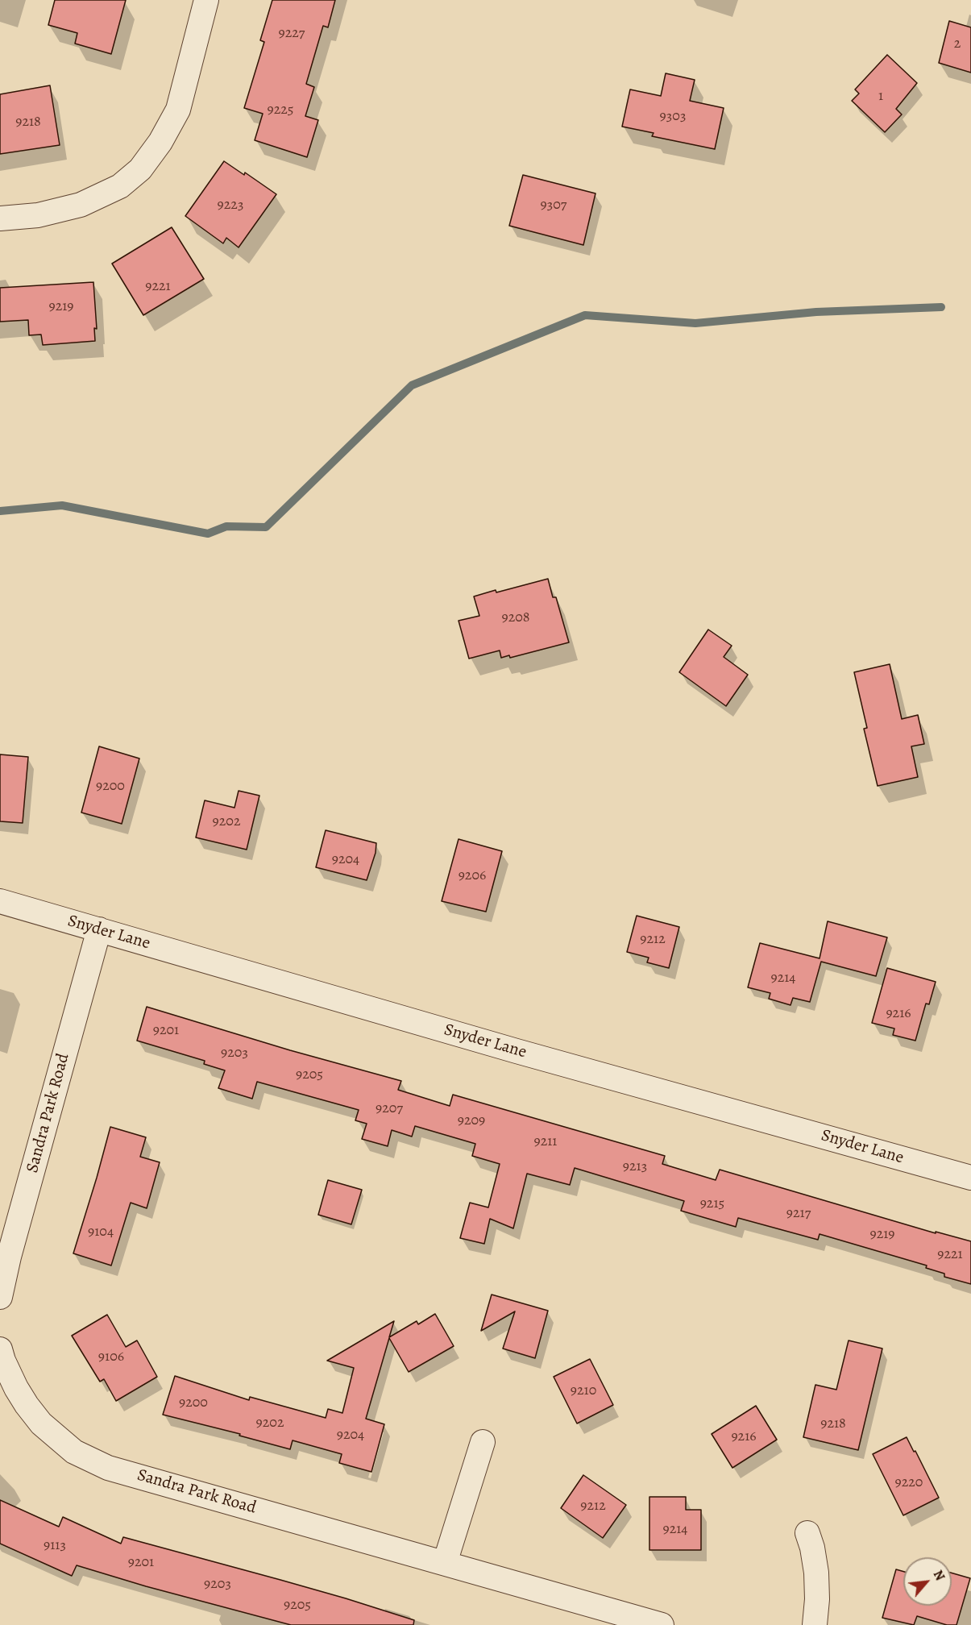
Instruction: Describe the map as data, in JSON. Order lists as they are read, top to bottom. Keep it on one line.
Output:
{"streets":{"street":["Snyder Lane","Sandra Park Road"]},"crossings":[["Snyder Lane","Sandra Park Road"]],"house_numbers":["9227","2","1","9225","9303","9218","9223","9307","9221","9219","9208","9200","9202","9204","9206","9212","9214","9216","9201","9203","9205","9207","9209","9211","9213","9215","9217","9104","9219","9221","9106","9210","9200","9202","9218","9204","9216","9220","9212","9214","9113","9201","9203","9205"],"north":"top right"}
